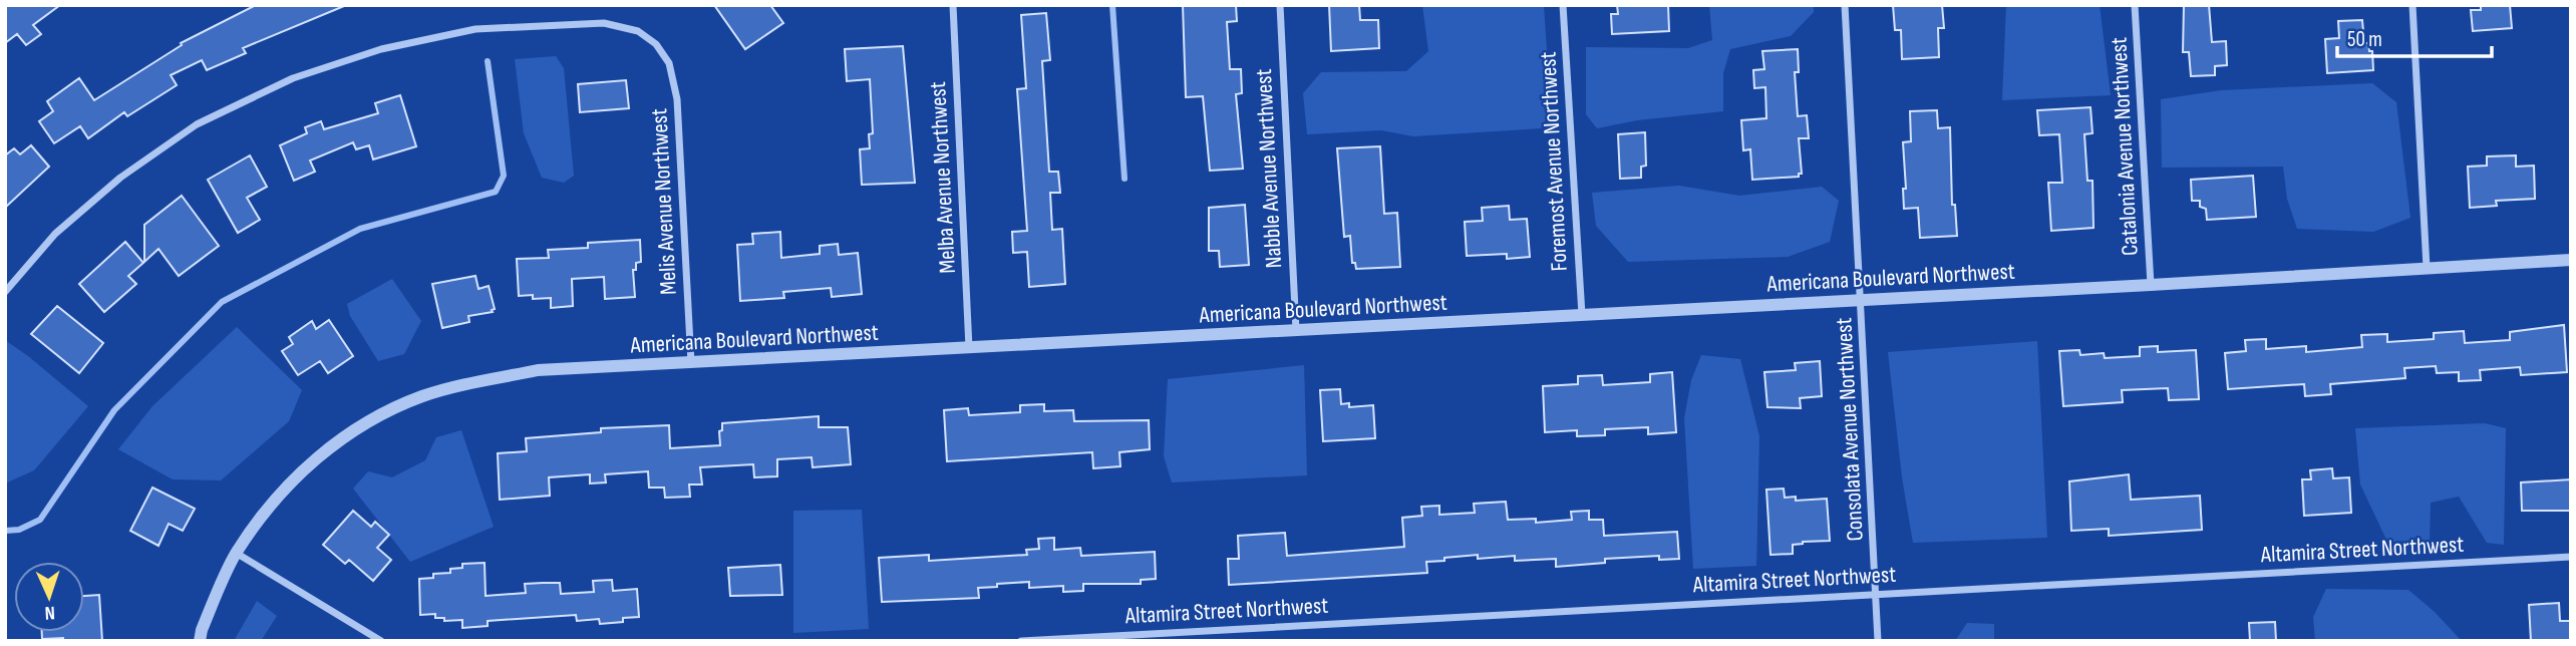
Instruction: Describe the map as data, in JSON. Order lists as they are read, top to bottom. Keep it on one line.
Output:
{"streets":{"street":["Catalonia Avenue Northwest","Foremost Avenue Northwest","Nabble Avenue Northwest","Melba Avenue Northwest","Melis Avenue Northwest","Americana Boulevard Northwest","Consolata Avenue Northwest","Altamira Street Northwest"]},"crossings":[["Catalonia Avenue Northwest","Americana Boulevard Northwest"],["Foremost Avenue Northwest","Americana Boulevard Northwest"],["Nabble Avenue Northwest","Americana Boulevard Northwest"],["Melba Avenue Northwest","Americana Boulevard Northwest"],["Melis Avenue Northwest","Americana Boulevard Northwest"],["Americana Boulevard Northwest","Consolata Avenue Northwest"],["Consolata Avenue Northwest","Altamira Street Northwest"]],"scale_bar":"50 m","north":"bottom"}
